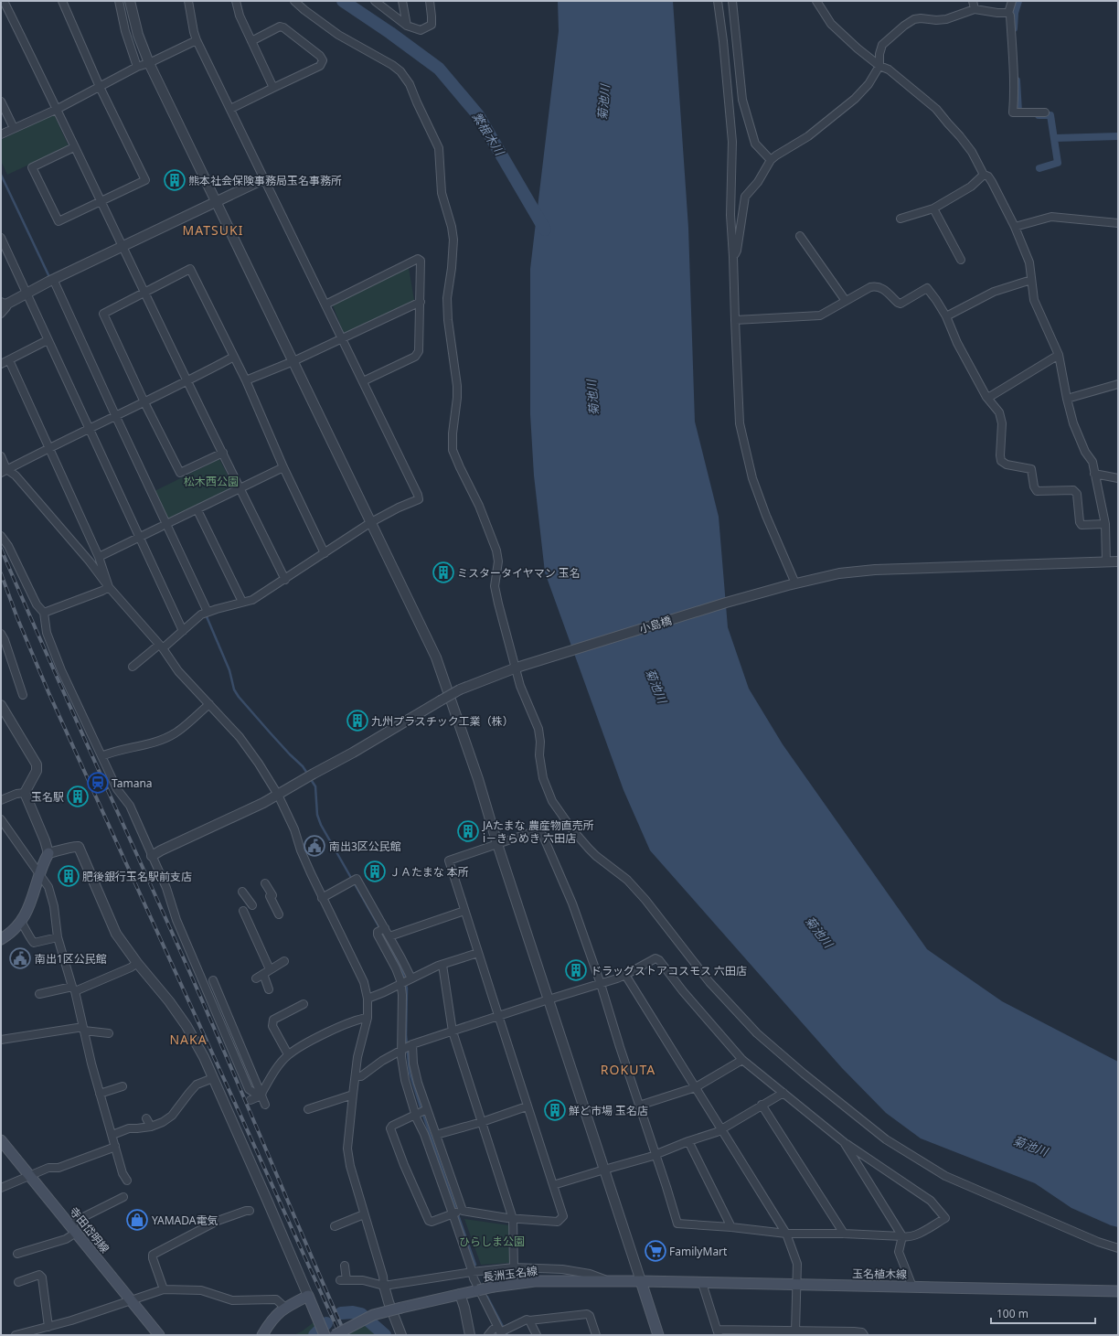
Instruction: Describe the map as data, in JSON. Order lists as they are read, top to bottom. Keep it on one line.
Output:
{"streets":{"main road":["寺田岱明線","長洲玉名線","玉名植木線"],"street":["小島橋"]},"crossings":[["長洲玉名線","玉名植木線"]],"districts":["MATSUKI","NAKA","ROKUTA"],"water":["菊池川","繁根木川"],"parks":["松木西公園","ひらしま公園"],"places":{"building":["熊本社会保険事務局玉名事務所","ミスタータイヤマン 玉名","九州プラスチック工業（株）","玉名駅","JAたまな 農産物直売所 i－きらめき 六田店","ＪＡたまな 本所","肥後銀行玉名駅前支店","ドラッグストアコスモス 六田店","鮮ど市場 玉名店"],"station":["Tamana"],"public building":["南出3区公民館","南出1区公民館"],"shop":["YAMADA電気"],"supermarket":["FamilyMart"]},"scale_bar":"100 m"}
